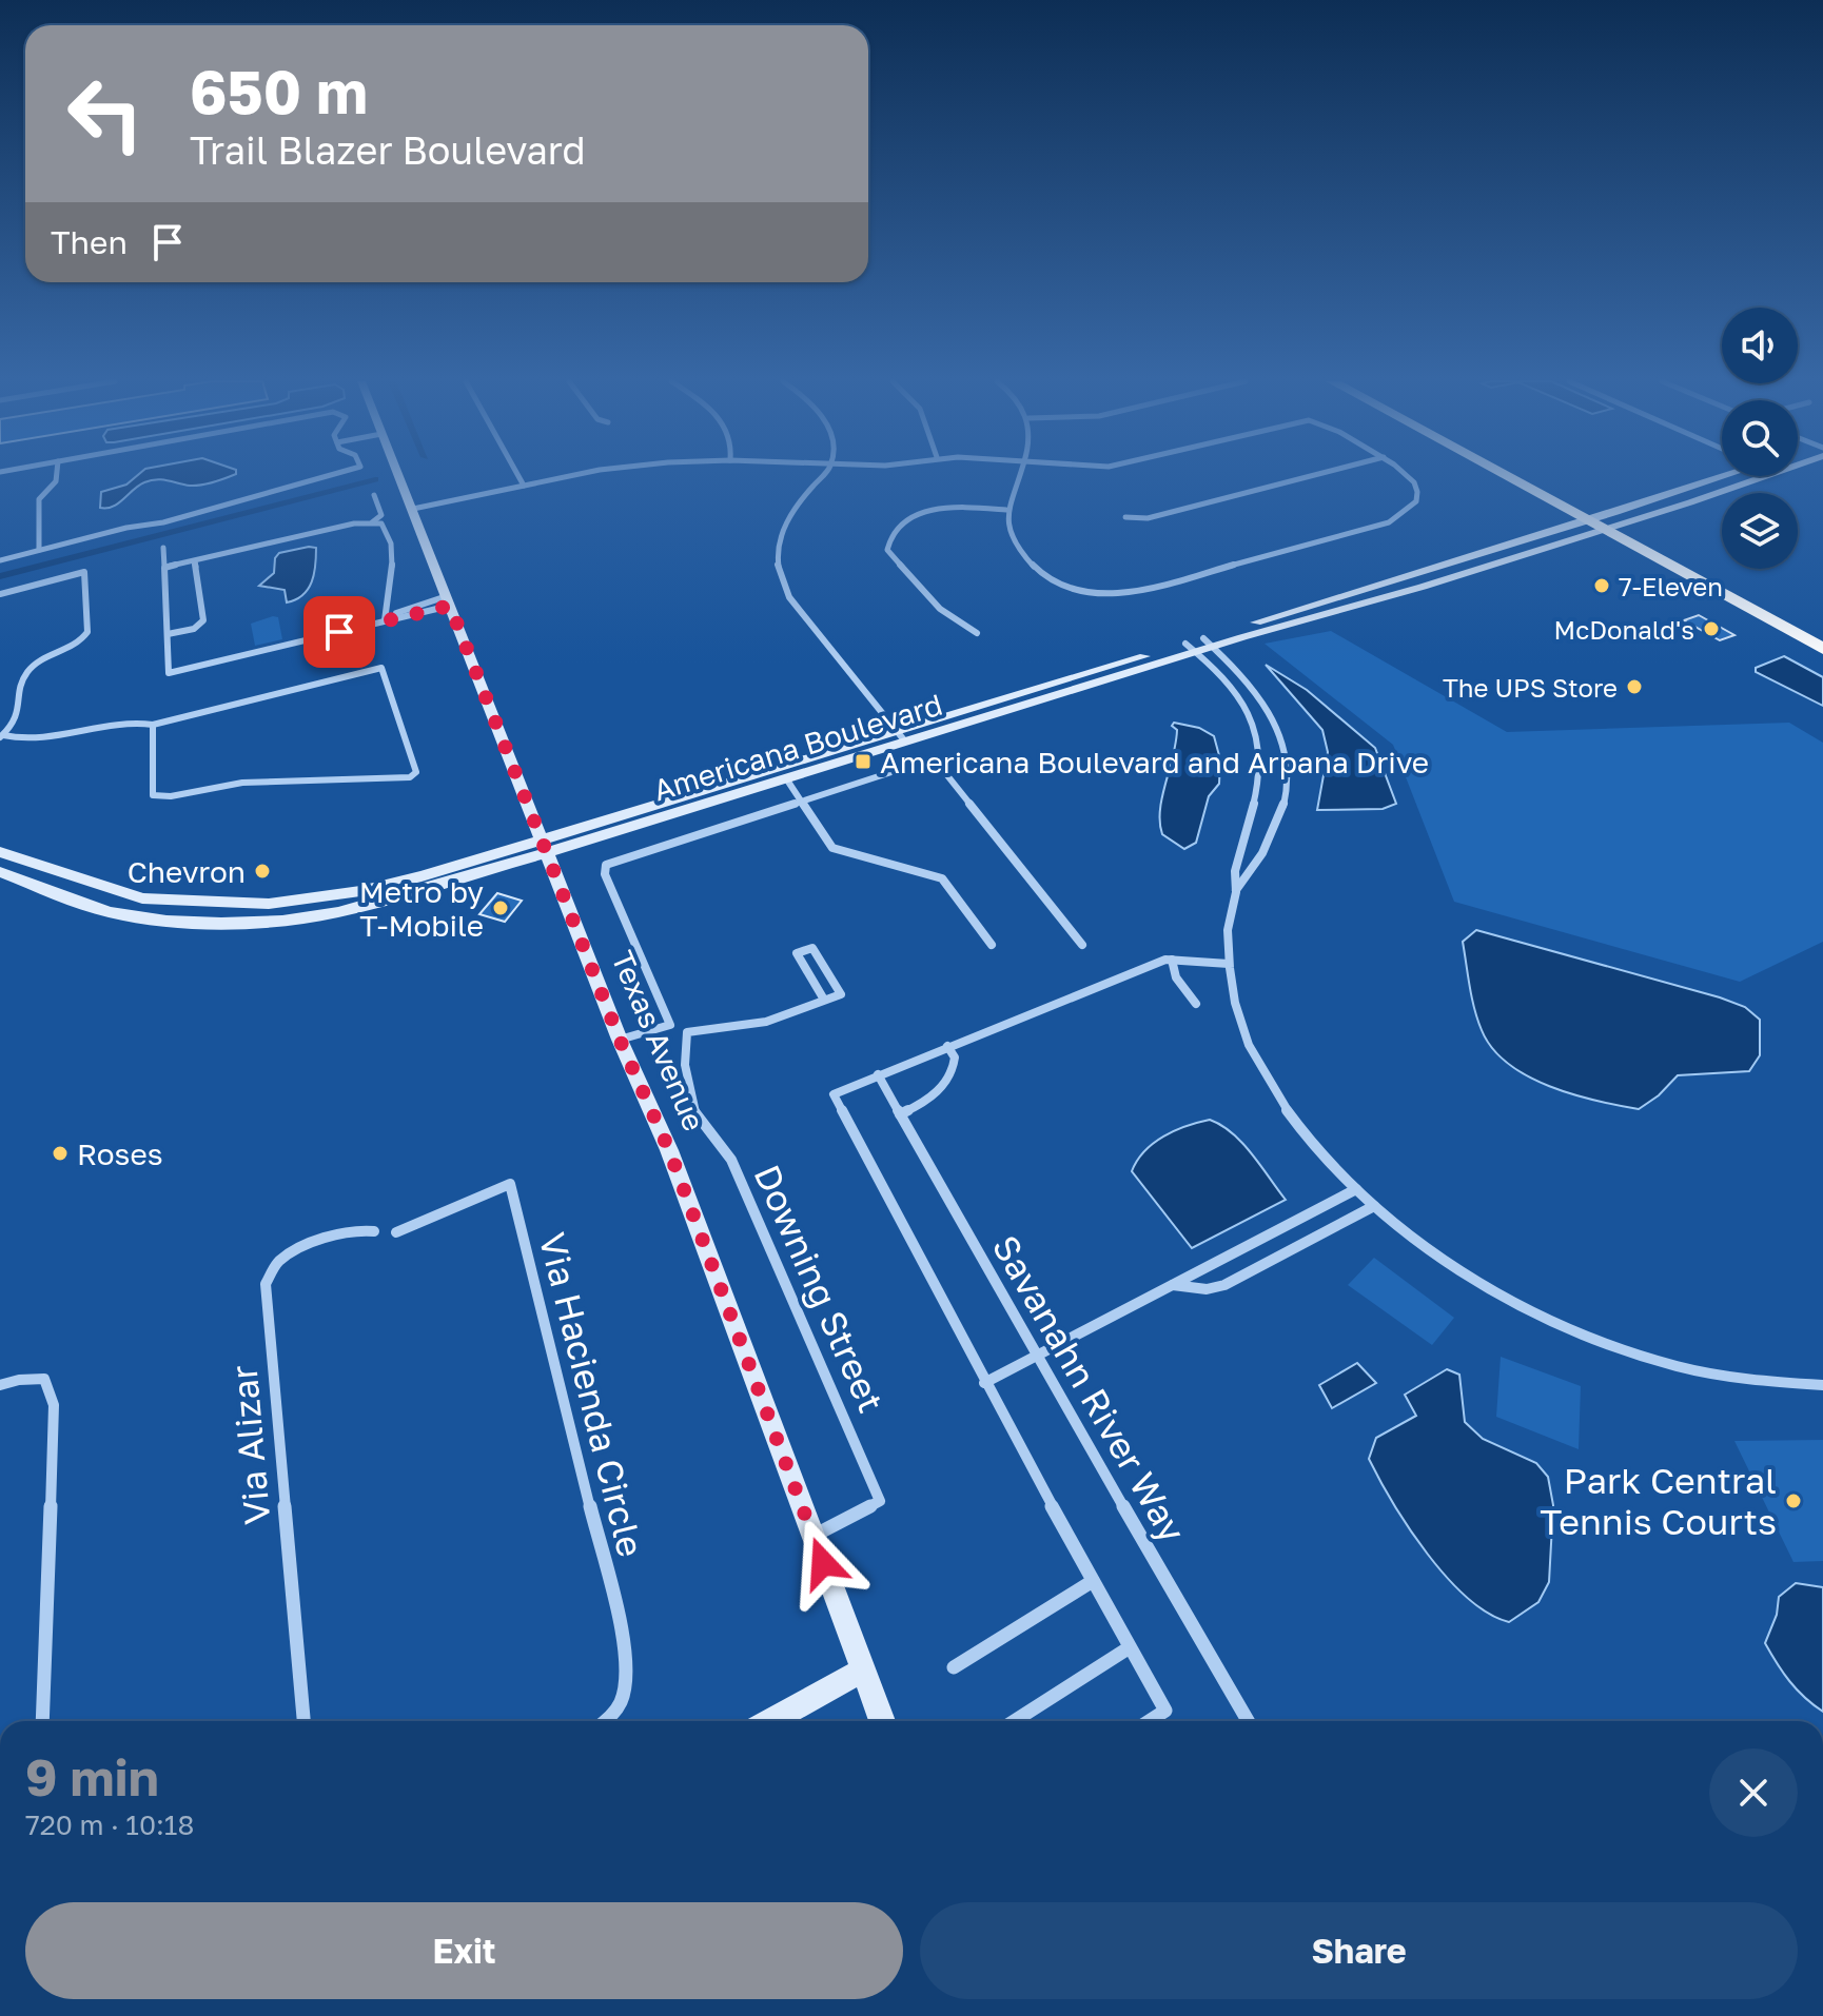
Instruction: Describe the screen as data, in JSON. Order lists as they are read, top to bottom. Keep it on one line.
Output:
{"streets":{"main road":["Americana Boulevard","Texas Avenue"],"street":["Downing Street","Savanahn River Way","Via Hacienda Circle","Via Alizar"]},"crossings":[["Americana Boulevard","Texas Avenue"],["Texas Avenue","Downing Street"]],"places":{"other":["7-Eleven","McDonald's","The UPS Store","Chevron","Metro by T-Mobile","Roses","Park Central Tennis Courts"],"transit":["Americana Boulevard and Arpana Drive"]},"page":{"turn":["650 m","Trail Blazer Boulevard"],"then":"Then","heading":["9 min","720 m · 10:18"],"buttons":["Exit","Share"]}}
